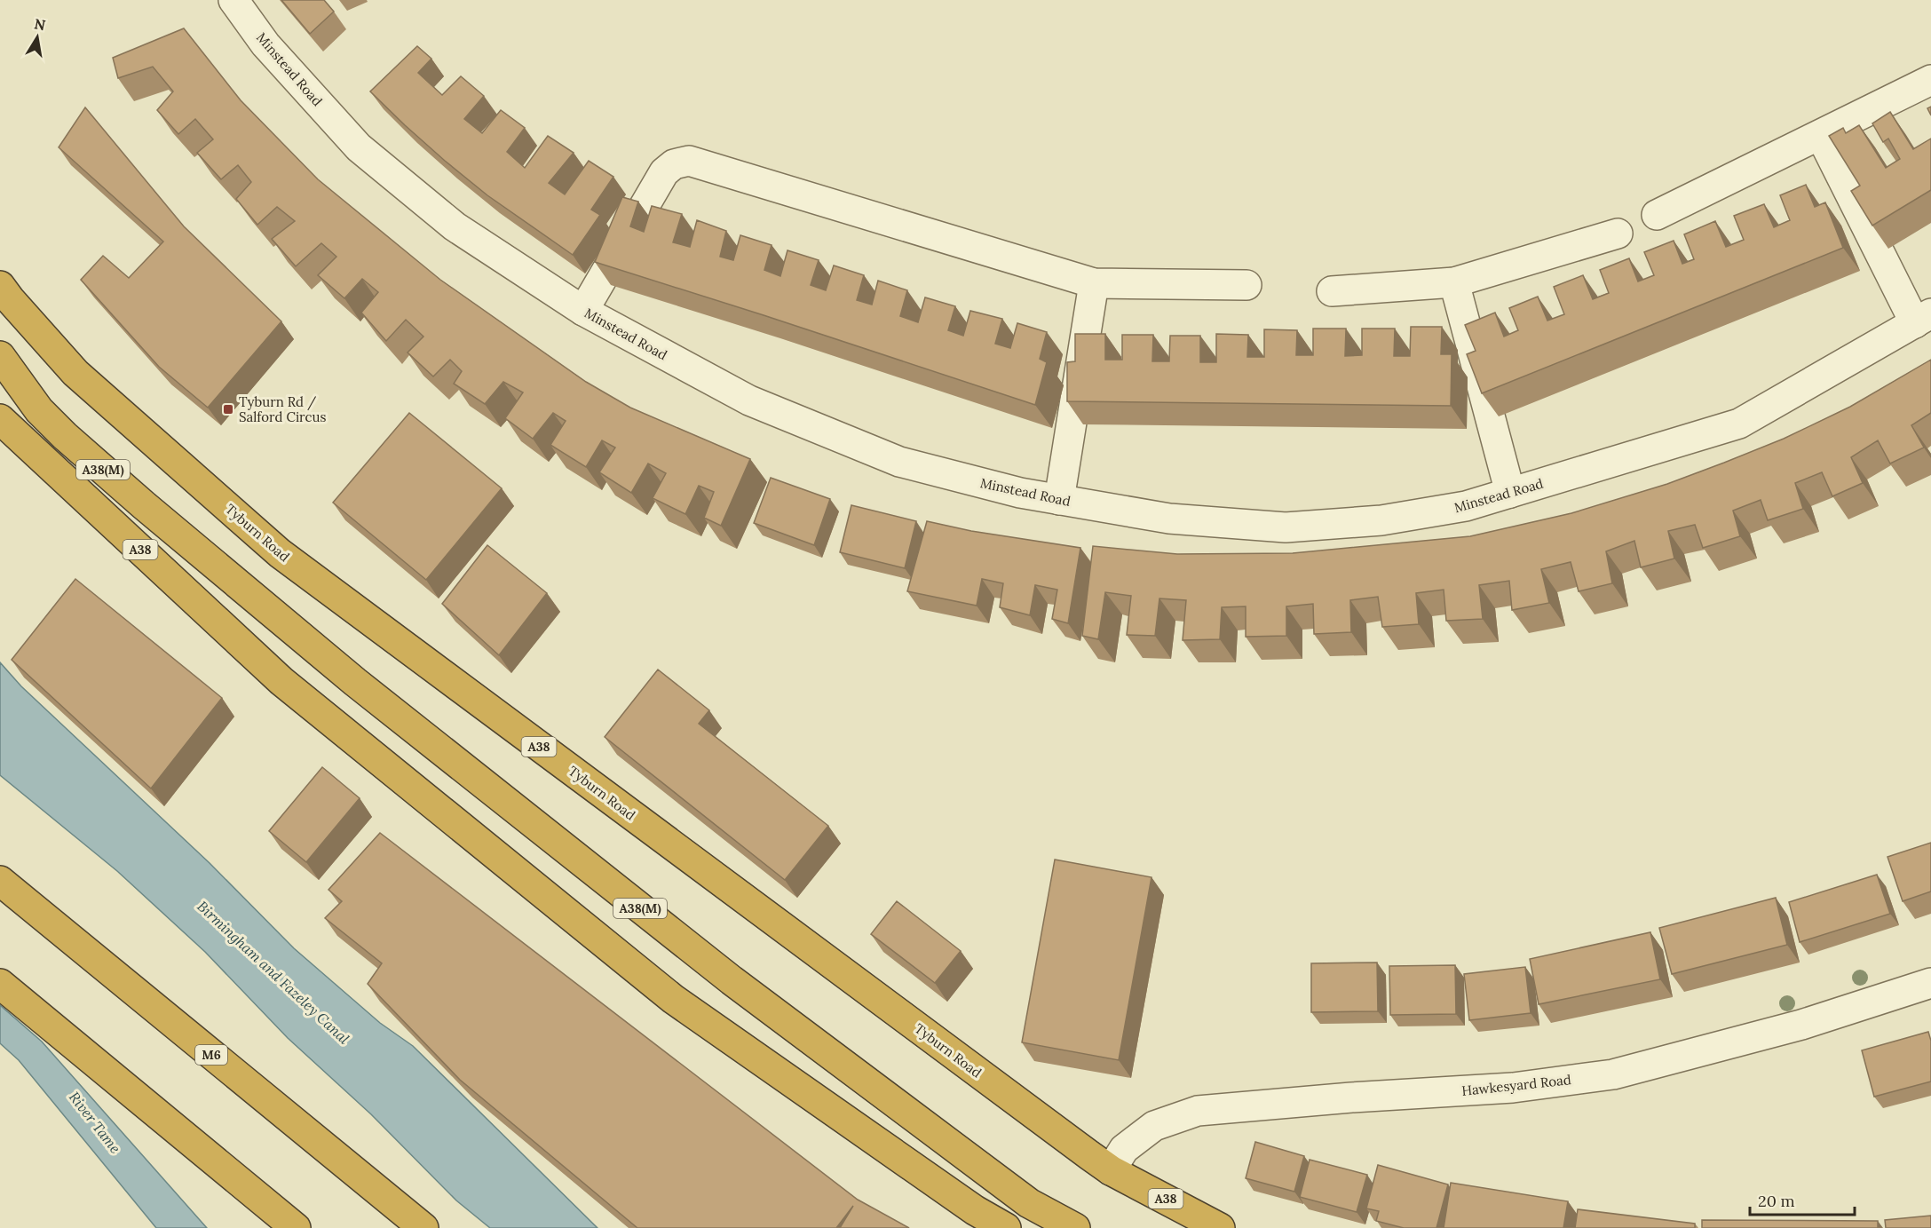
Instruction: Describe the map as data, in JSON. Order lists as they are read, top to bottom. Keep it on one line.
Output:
{"streets":{"highway":["A38(M)","Tyburn Road","A38","M6"],"street":["Minstead Road","Hawkesyard Road"]},"crossings":[["A38(M)","A38"],["Tyburn Road","Hawkesyard Road"]],"water":["Birmingham and Fazeley Canal","River Tame"],"places":{"transit":["Tyburn Rd / Salford Circus"]},"scale_bar":"20 m","north":"top"}
